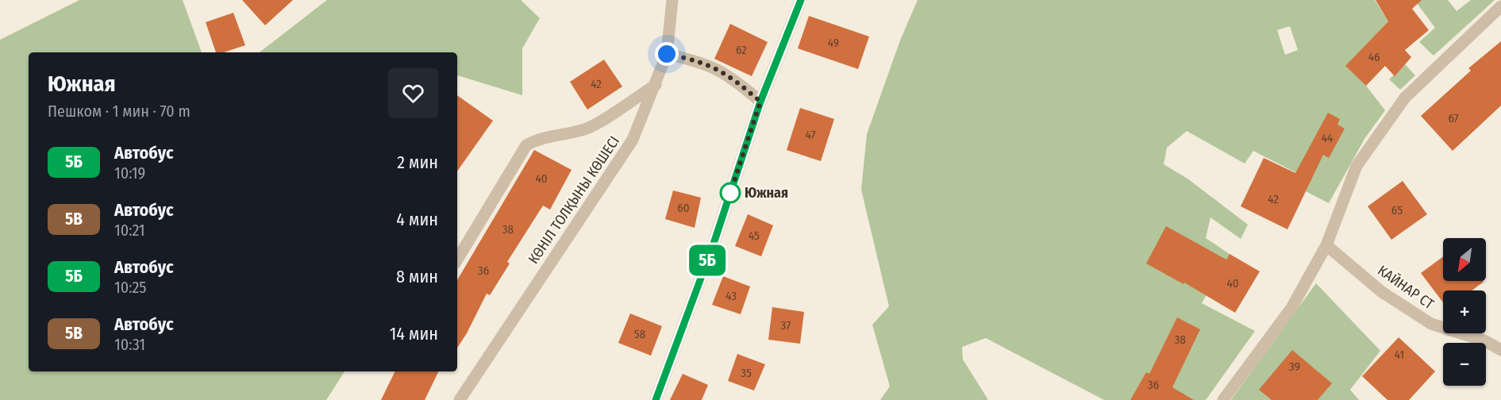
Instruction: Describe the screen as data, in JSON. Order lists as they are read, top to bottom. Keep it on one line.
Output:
{"streets":{"street":["КӨНІЛ ТОЛҚЫНЫ КӨШЕСІ","КАЙНАР СТ"]},"places":["Южная"],"lines":["bus line 5Б"],"house_numbers":["49","62","46","42","67","47","44","40","42","60","65","38","45","36","40","43","37","58","38","41","39","35","36"],"north":"bottom left","page":{"on_map":"5Б","heading":["Южная","Пешком · 1 мин · 70 m"],"list":[{"mark":"5Б","name":"Автобус","note":"10:19","value":"2 мин"},{"mark":"5В","name":"Автобус","note":"10:21","value":"4 мин"},{"mark":"5Б","name":"Автобус","note":"10:25","value":"8 мин"},{"mark":"5В","name":"Автобус","note":"10:31","value":"14 мин"}],"map_buttons":["+","−"]}}
